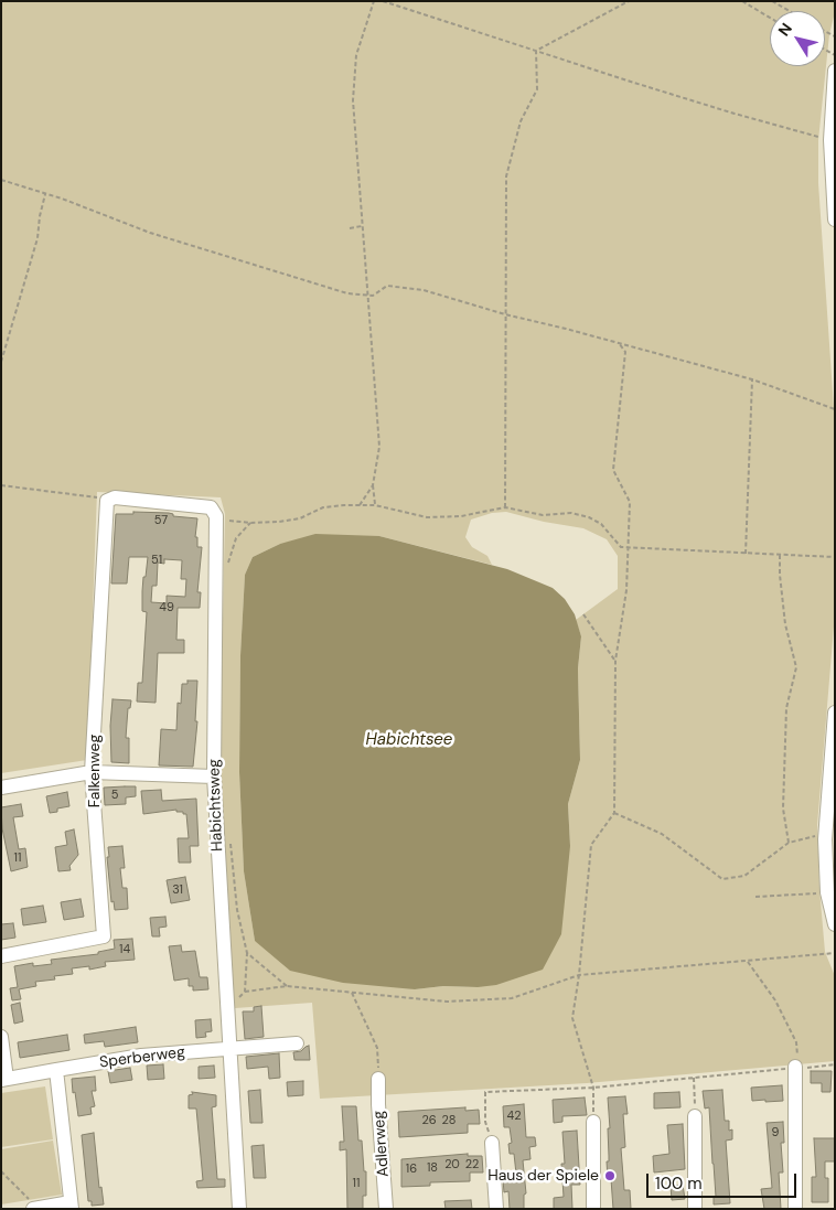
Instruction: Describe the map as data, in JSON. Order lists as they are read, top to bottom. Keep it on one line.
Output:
{"streets":{"street":["Falkenweg","Habichtsweg","Sperberweg","Adlerweg"]},"crossings":[["Habichtsweg","Sperberweg"]],"water":["Habichtsee"],"places":["Haus der Spiele"],"house_numbers":["57","51","49","5","11","31","14","42","26","28","9","20","22","18","16","11"],"scale_bar":"100 m","north":"top left"}
